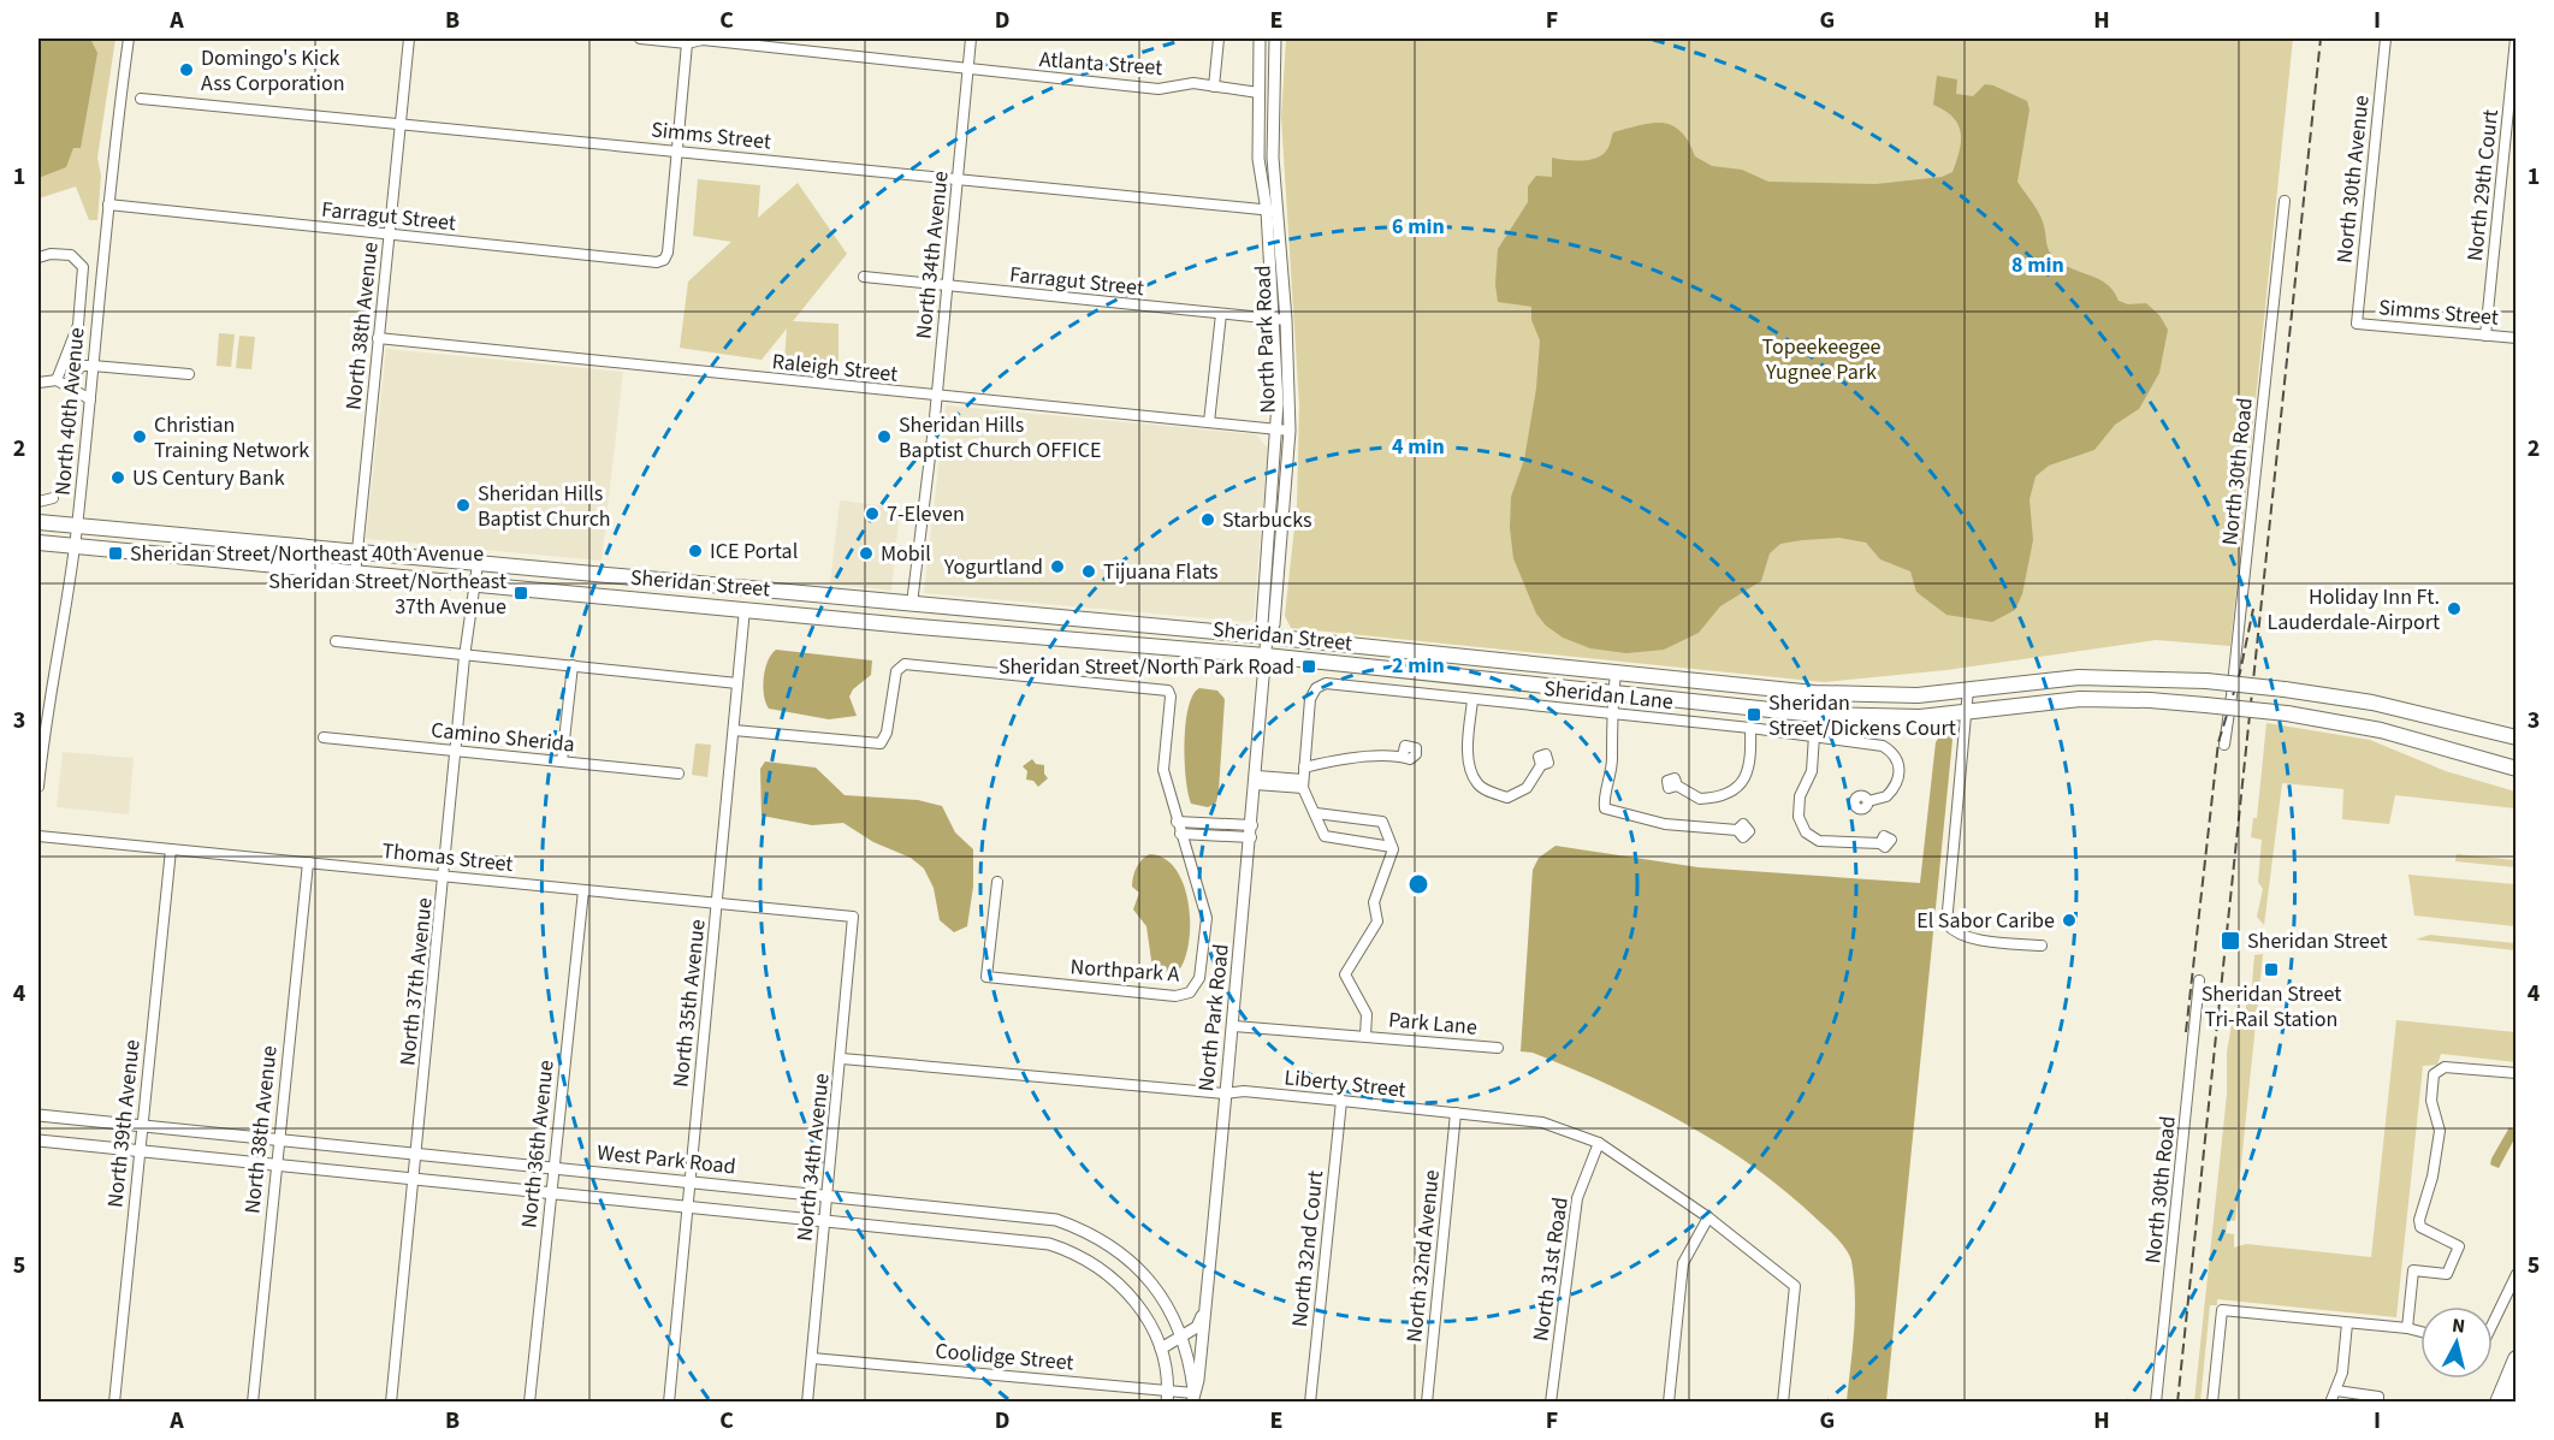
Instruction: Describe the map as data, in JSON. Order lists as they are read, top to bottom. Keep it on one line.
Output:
{"streets":{"main road":["Sheridan Street"],"street":["Atlanta Street","Simms Street","North 30th Avenue","North 29th Court","Farragut Street","North 34th Avenue","North 38th Avenue","North Park Road","Raleigh Street","North 40th Avenue","North 30th Road","Sheridan Lane","Camino Sherida","Thomas Street","Northpark A","North 37th Avenue","North 35th Avenue","Park Lane","Liberty Street","North 39th Avenue","North 36th Avenue","West Park Road","North 32nd Court","North 32nd Avenue","North 31st Road","Coolidge Street"]},"crossings":[["Atlanta Street","North 34th Avenue"],["Atlanta Street","North Park Road"],["Simms Street","North 30th Avenue"],["Simms Street","North 29th Court"],["Simms Street","Farragut Street"],["Simms Street","North 34th Avenue"],["Simms Street","North 38th Avenue"],["Simms Street","North Park Road"],["Farragut Street","North 34th Avenue"],["Farragut Street","North 38th Avenue"],["Farragut Street","North Park Road"],["Farragut Street","North 40th Avenue"],["North 34th Avenue","Raleigh Street"],["North 34th Avenue","Sheridan Street"],["North 34th Avenue","Thomas Street"],["North 34th Avenue","Liberty Street"],["North 34th Avenue","West Park Road"],["North 34th Avenue","Coolidge Street"],["North 38th Avenue","Raleigh Street"],["North 38th Avenue","Sheridan Street"],["North 38th Avenue","Thomas Street"],["North 38th Avenue","West Park Road"],["North Park Road","Raleigh Street"],["North Park Road","Sheridan Street"],["North Park Road","Park Lane"],["North Park Road","Liberty Street"],["North Park Road","West Park Road"],["North Park Road","Coolidge Street"],["North 40th Avenue","Sheridan Street"],["Sheridan Street","North 37th Avenue"],["Sheridan Street","North 35th Avenue"],["Camino Sherida","North 37th Avenue"],["Thomas Street","North 37th Avenue"],["Thomas Street","North 35th Avenue"],["Thomas Street","North 39th Avenue"],["Thomas Street","North 36th Avenue"],["Northpark A","North 35th Avenue"],["North 37th Avenue","West Park Road"],["North 35th Avenue","West Park Road"],["Liberty Street","North 32nd Court"],["Liberty Street","North 32nd Avenue"],["Liberty Street","North 31st Road"],["North 39th Avenue","West Park Road"],["North 36th Avenue","West Park Road"],["West Park Road","Coolidge Street"]],"parks":["Topeekeegee Yugnee Park"],"places":{"other":["Domingo's Kick Ass Corporation","Christian Training Network","Sheridan Hills Baptist Church OFFICE","US Century Bank","Sheridan Hills Baptist Church","7-Eleven","Starbucks","ICE Portal","Mobil","Yogurtland","Tijuana Flats","Holiday Inn Ft. Lauderdale-Airport","El Sabor Caribe"],"transit":["Sheridan Street/Northeast 40th Avenue","Sheridan Street/Northeast 37th Avenue","Sheridan Street/North Park Road","Sheridan Street/Dickens Court","Sheridan Street","Sheridan Street Tri-Rail Station"]},"north":"top","grid":{"columns":["A","B","C","D","E","F","G","H","I"],"rows":["1","2","3","4","5"]},"rings":["6 min","8 min","4 min","2 min"]}
